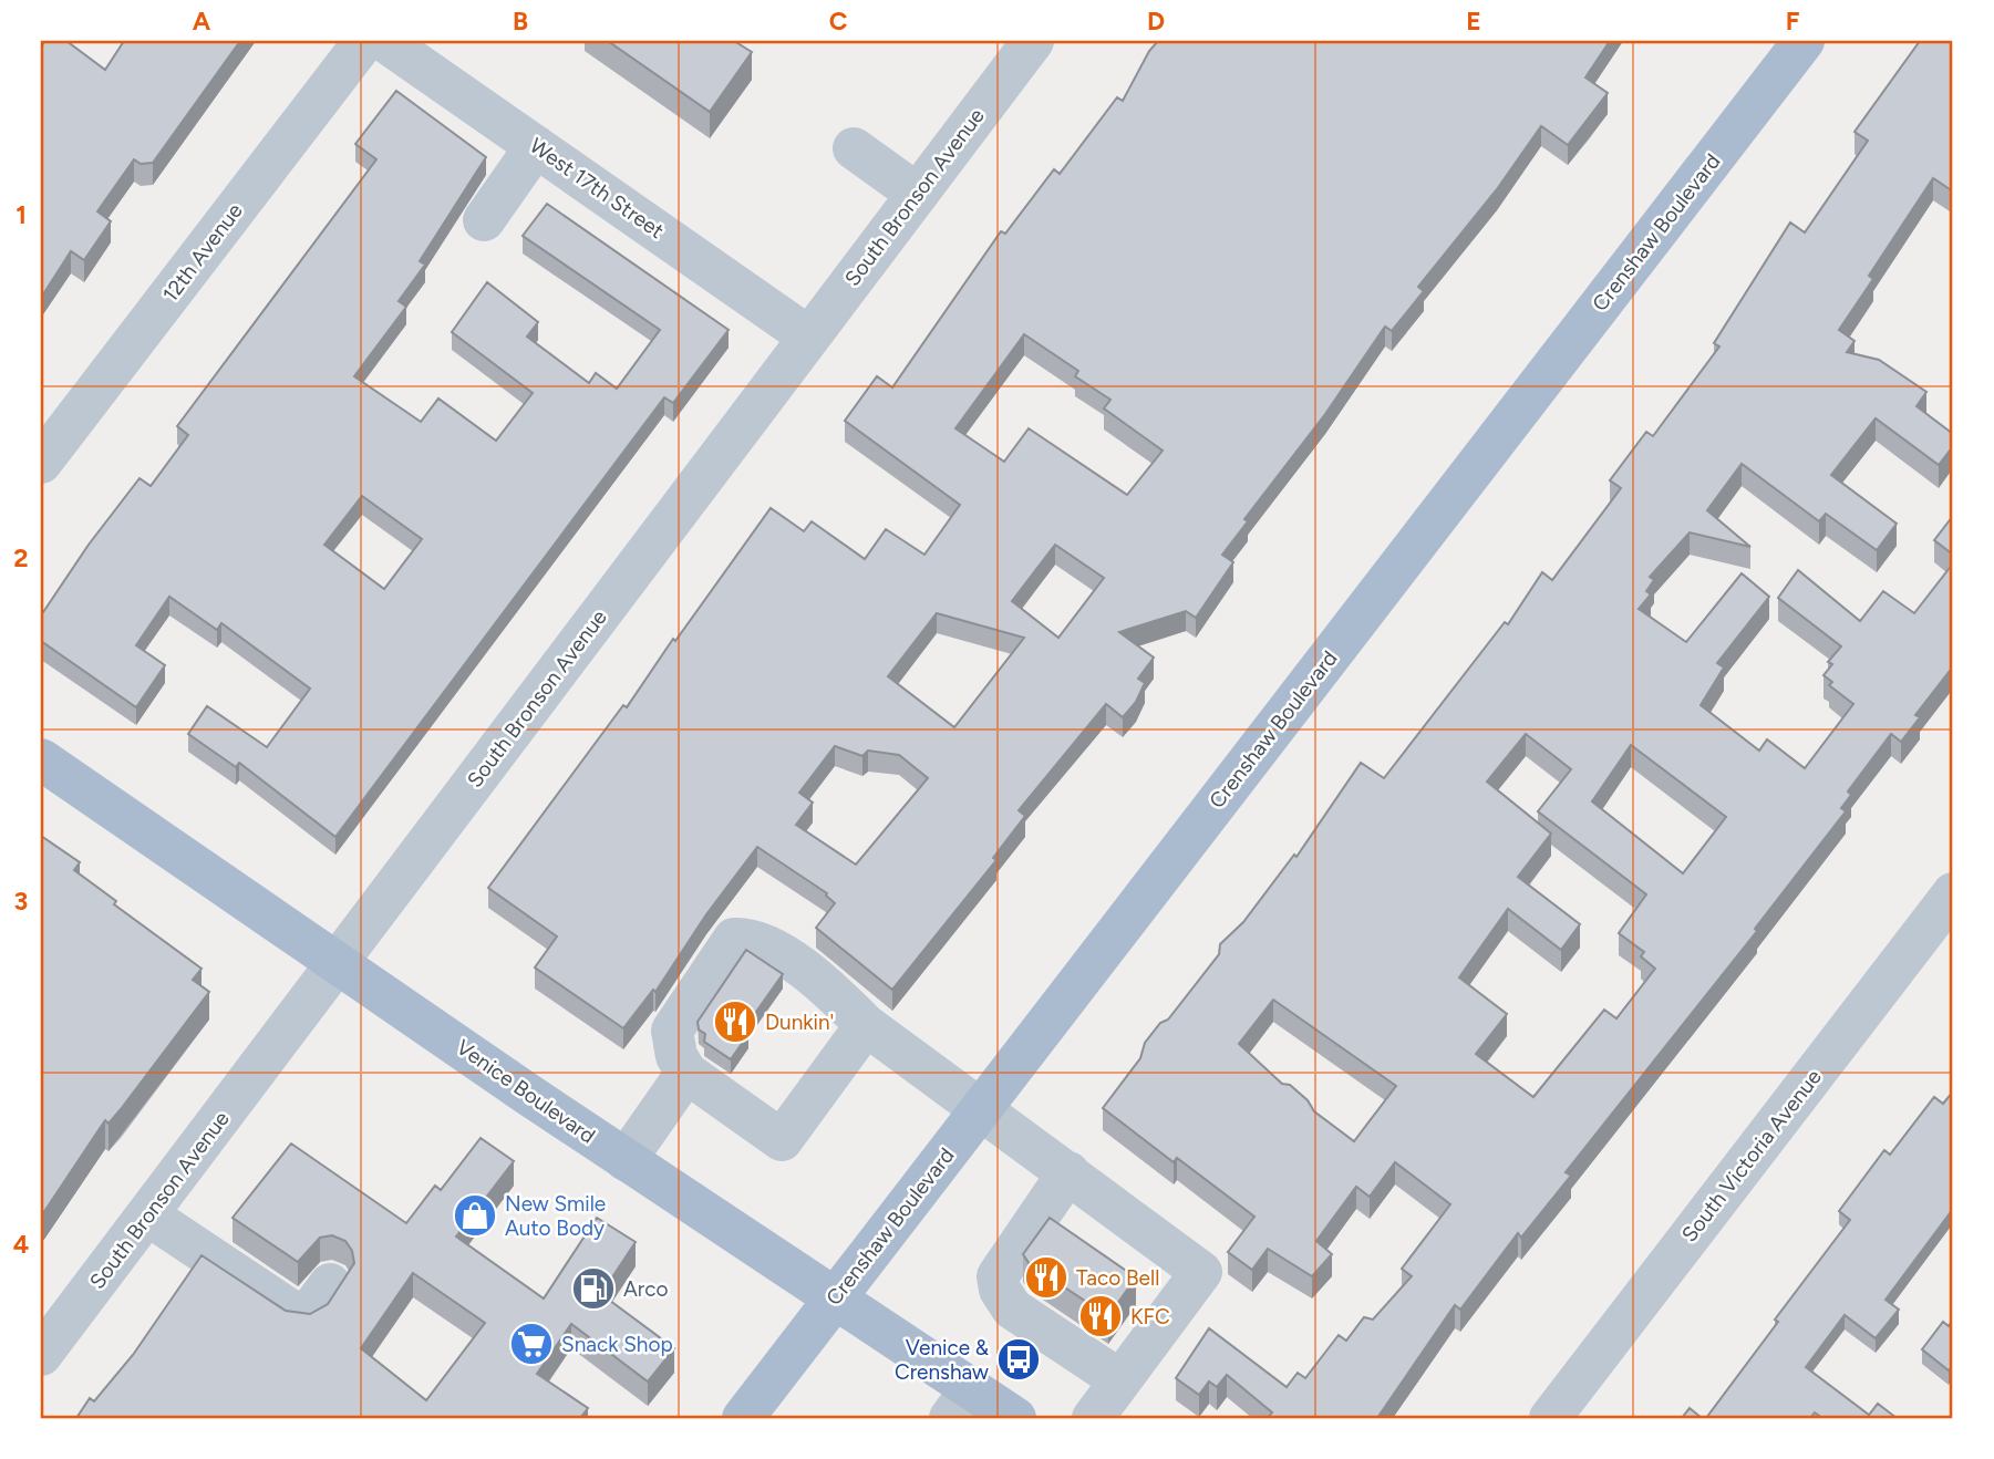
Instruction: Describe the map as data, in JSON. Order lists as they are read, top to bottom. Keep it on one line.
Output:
{"streets":{"main road":["Crenshaw Boulevard","Venice Boulevard"],"street":["West 17th Street","South Bronson Avenue","12th Avenue","South Victoria Avenue"]},"crossings":[["West 17th Street","South Bronson Avenue"],["South Bronson Avenue","Venice Boulevard"],["Crenshaw Boulevard","Venice Boulevard"]],"places":{"restaurant":["Dunkin'","Taco Bell","KFC"],"shop":["New Smile Auto Body"],"fuel station":["Arco"],"supermarket":["Snack Shop"],"bus stop":["Venice & Crenshaw"]},"grid":{"columns":["A","B","C","D","E","F"],"rows":["1","2","3","4"]}}
